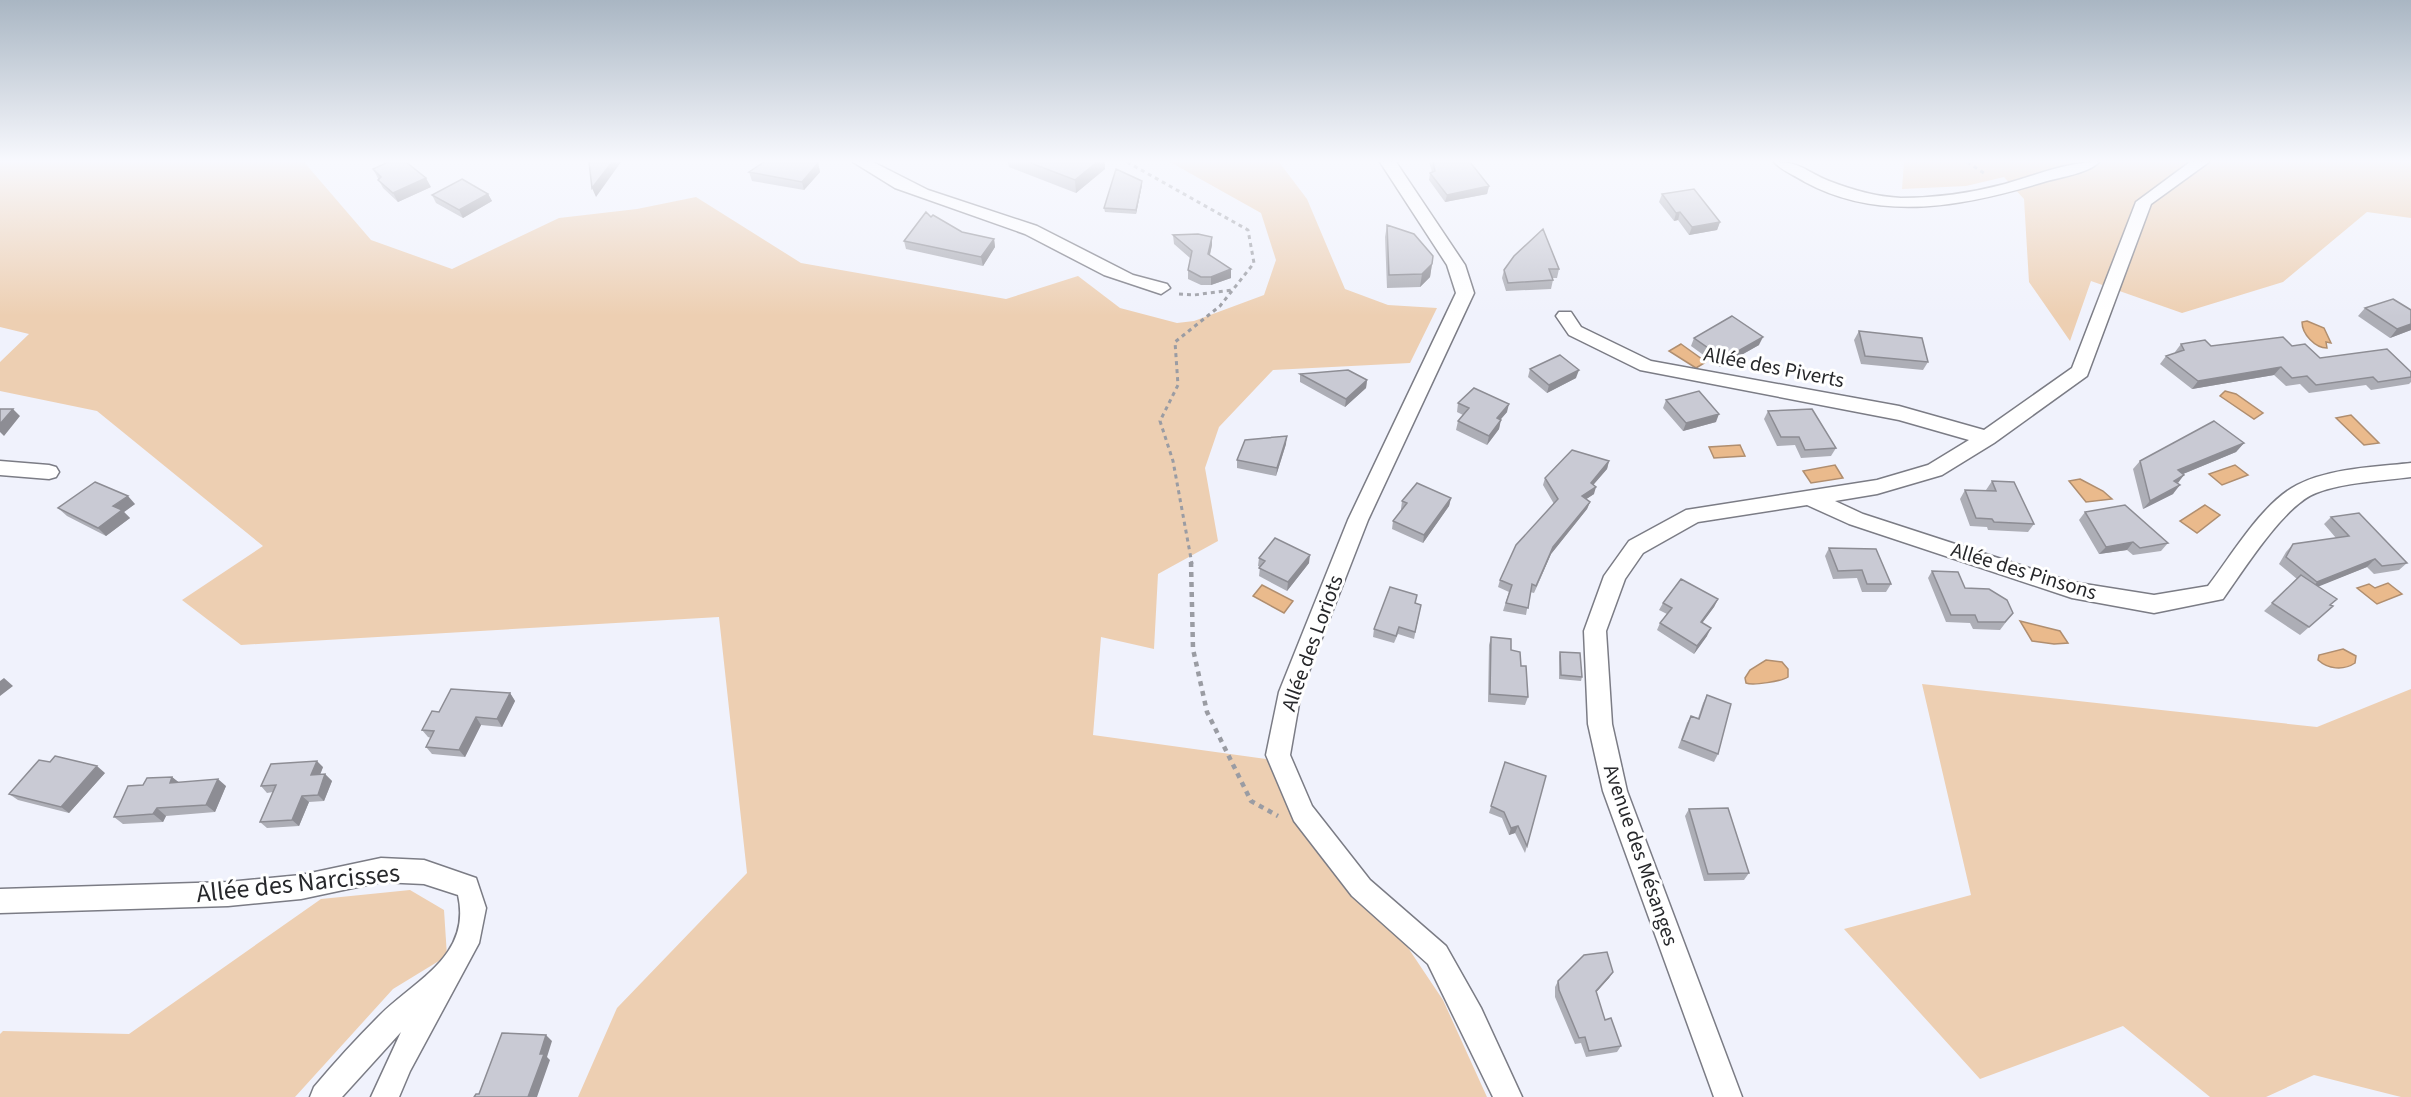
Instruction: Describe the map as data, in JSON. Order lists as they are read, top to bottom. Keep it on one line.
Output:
{"streets":{"street":["Allée des Piverts","Allée des Pinsons","Allée des Loriots","Avenue des Mésanges","Allée des Narcisses"]},"crossings":[["Allée des Piverts","Avenue des Mésanges"],["Allée des Pinsons","Avenue des Mésanges"]]}
